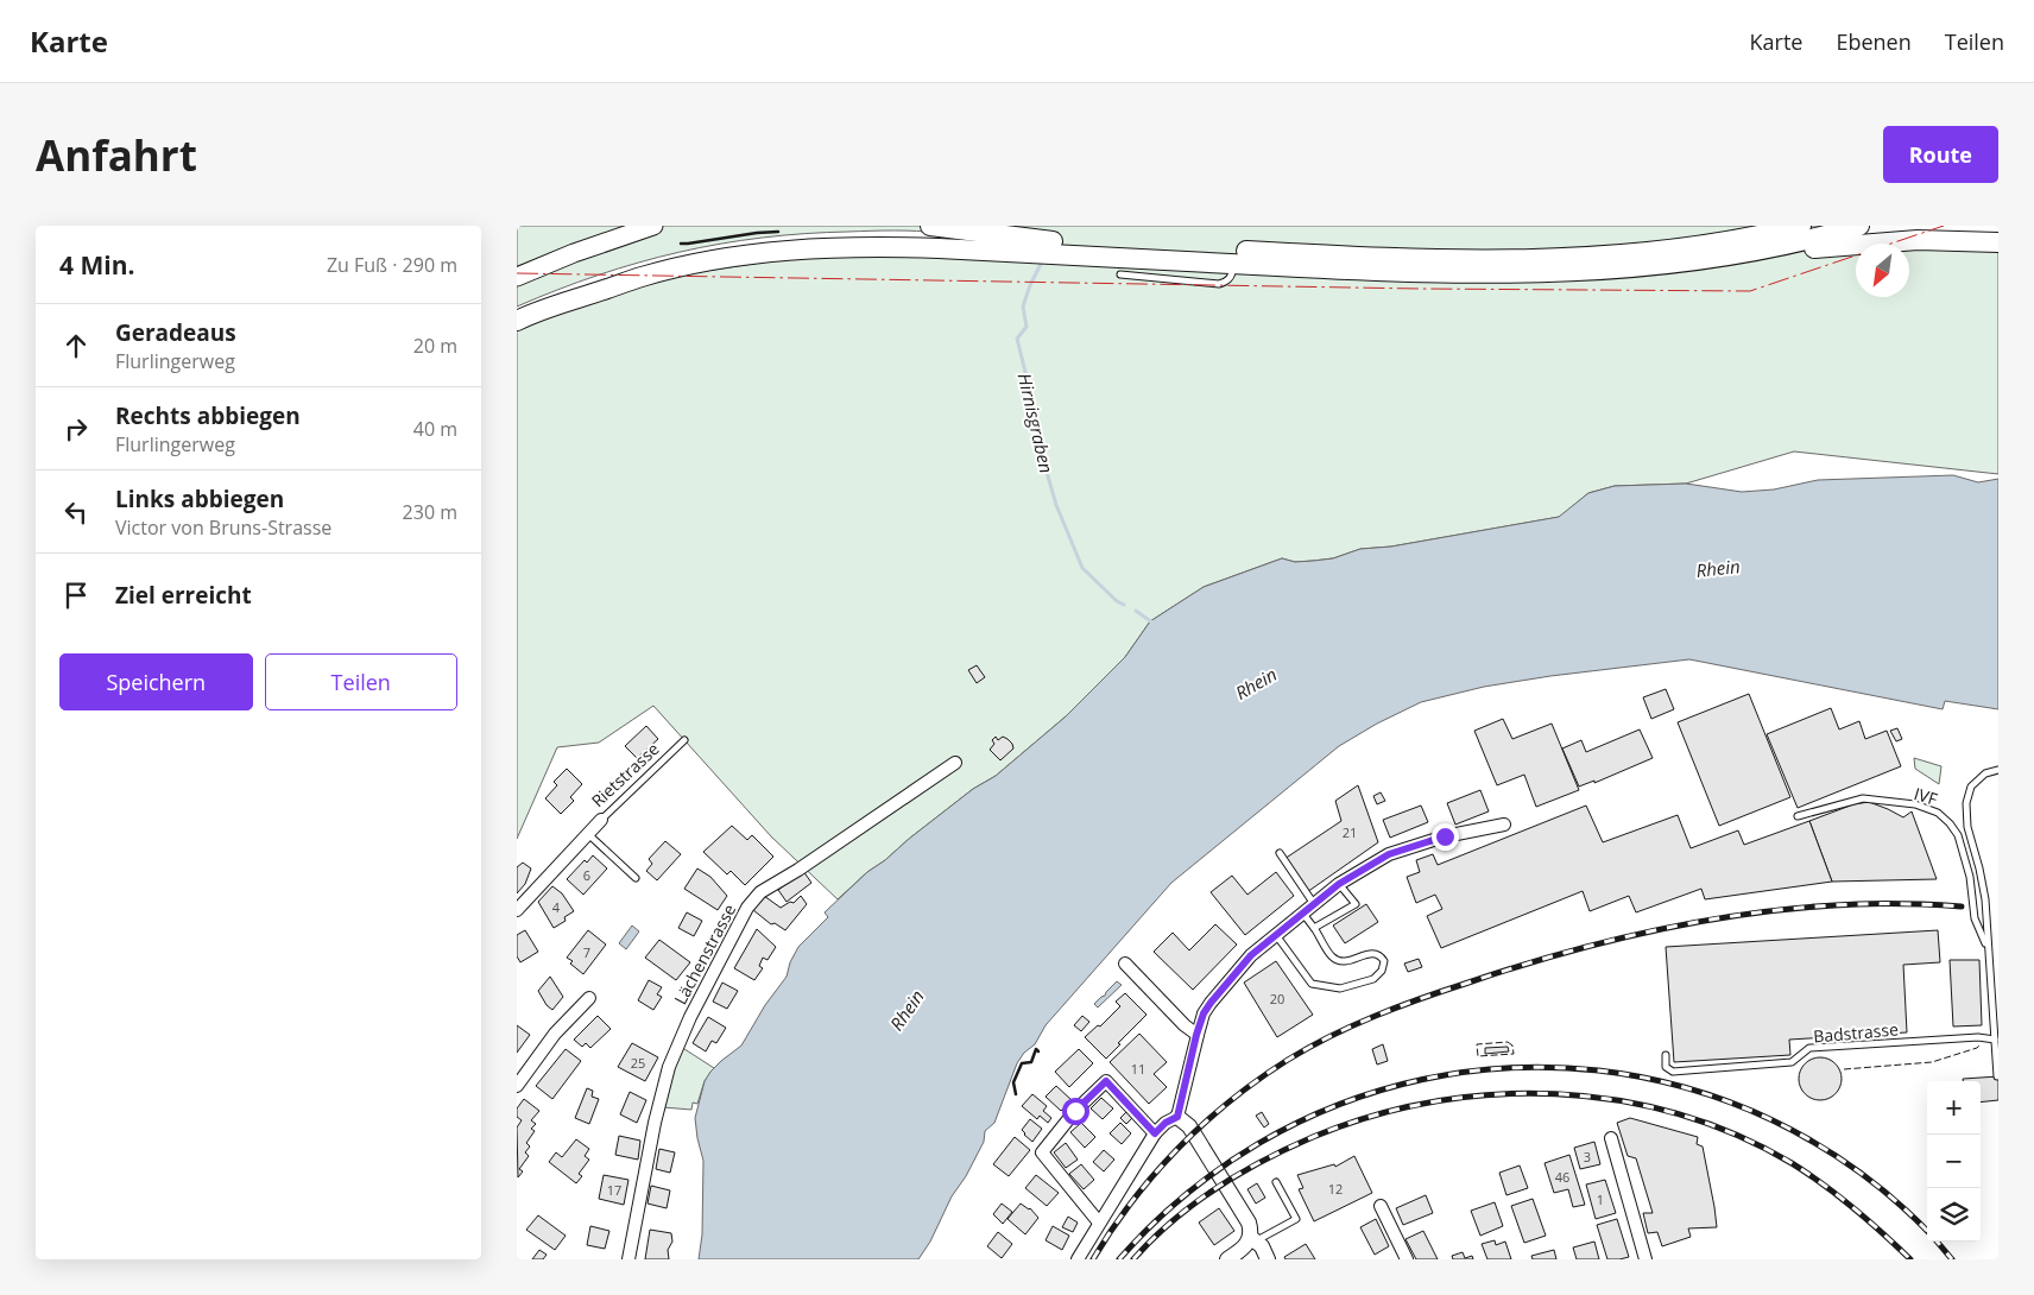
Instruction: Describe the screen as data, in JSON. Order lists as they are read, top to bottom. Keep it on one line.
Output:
{"streets":{"street":["Rietstrasse","Lächenstrasse"],"lane":["IVF","Badstrasse"]},"water":["Hirnisgraben","Rhein"],"house_numbers":["21","6","4","7","20","25","11","3","46","12","17","1"],"north":"bottom left","page":{"header":"Karte","nav":["Karte","Ebenen","Teilen"],"buttons":["Route",["Speichern","Teilen"]],"title":"Anfahrt","heading":["4 Min.","Zu Fuß · 290 m"],"list":[["Geradeaus","Flurlingerweg","20 m"],["Rechts abbiegen","Flurlingerweg","40 m"],["Links abbiegen","Victor von Bruns-Strasse","230 m"],"Ziel erreicht"],"map_buttons":["+","−"]}}
